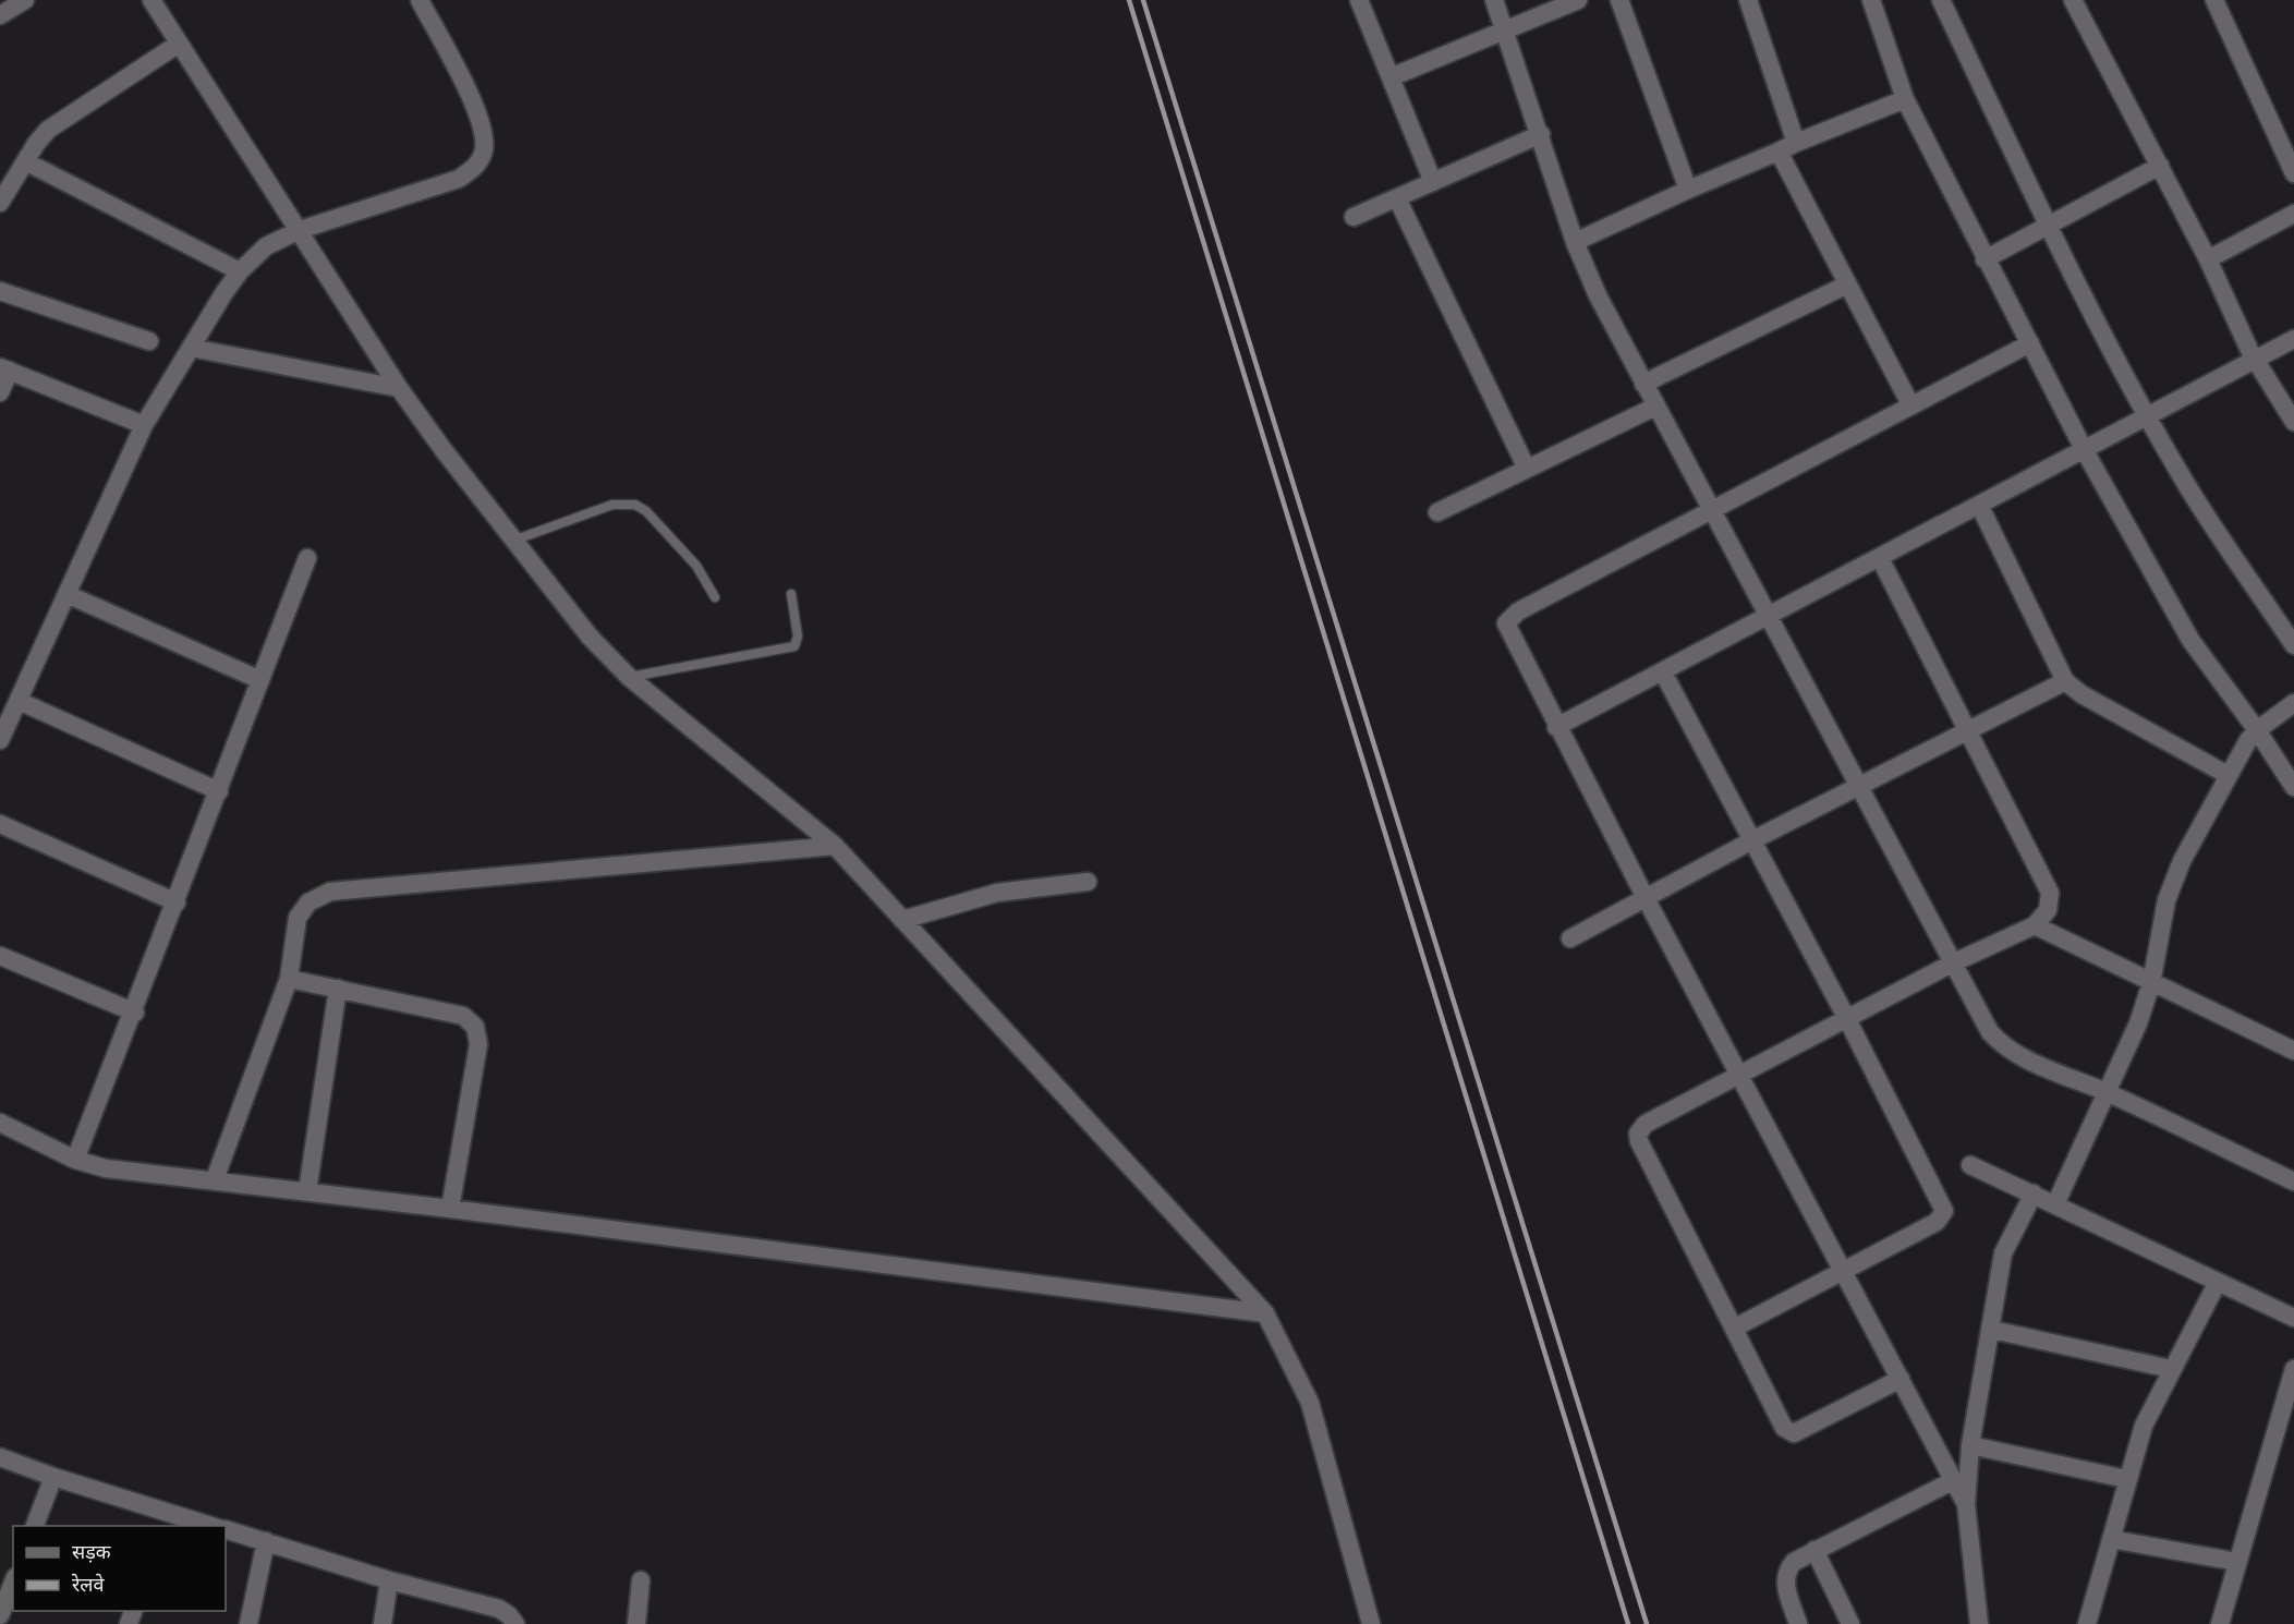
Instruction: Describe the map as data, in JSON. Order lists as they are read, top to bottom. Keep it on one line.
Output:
{"legend":["सड़क","रेलवे"]}
